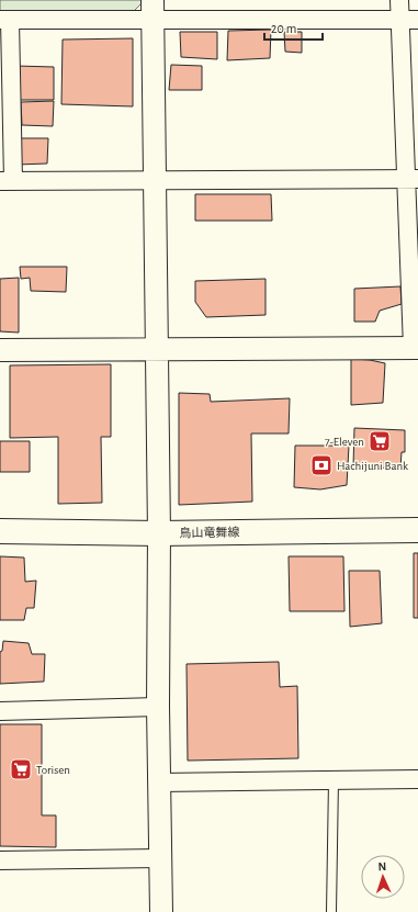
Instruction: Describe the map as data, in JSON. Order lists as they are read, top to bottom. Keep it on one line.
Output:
{"streets":{"main road":["鳥山竜舞線"]},"places":{"supermarket":["7-Eleven","Torisen"],"bank":["Hachijuni Bank"]},"scale_bar":"20 m","north":"top"}
